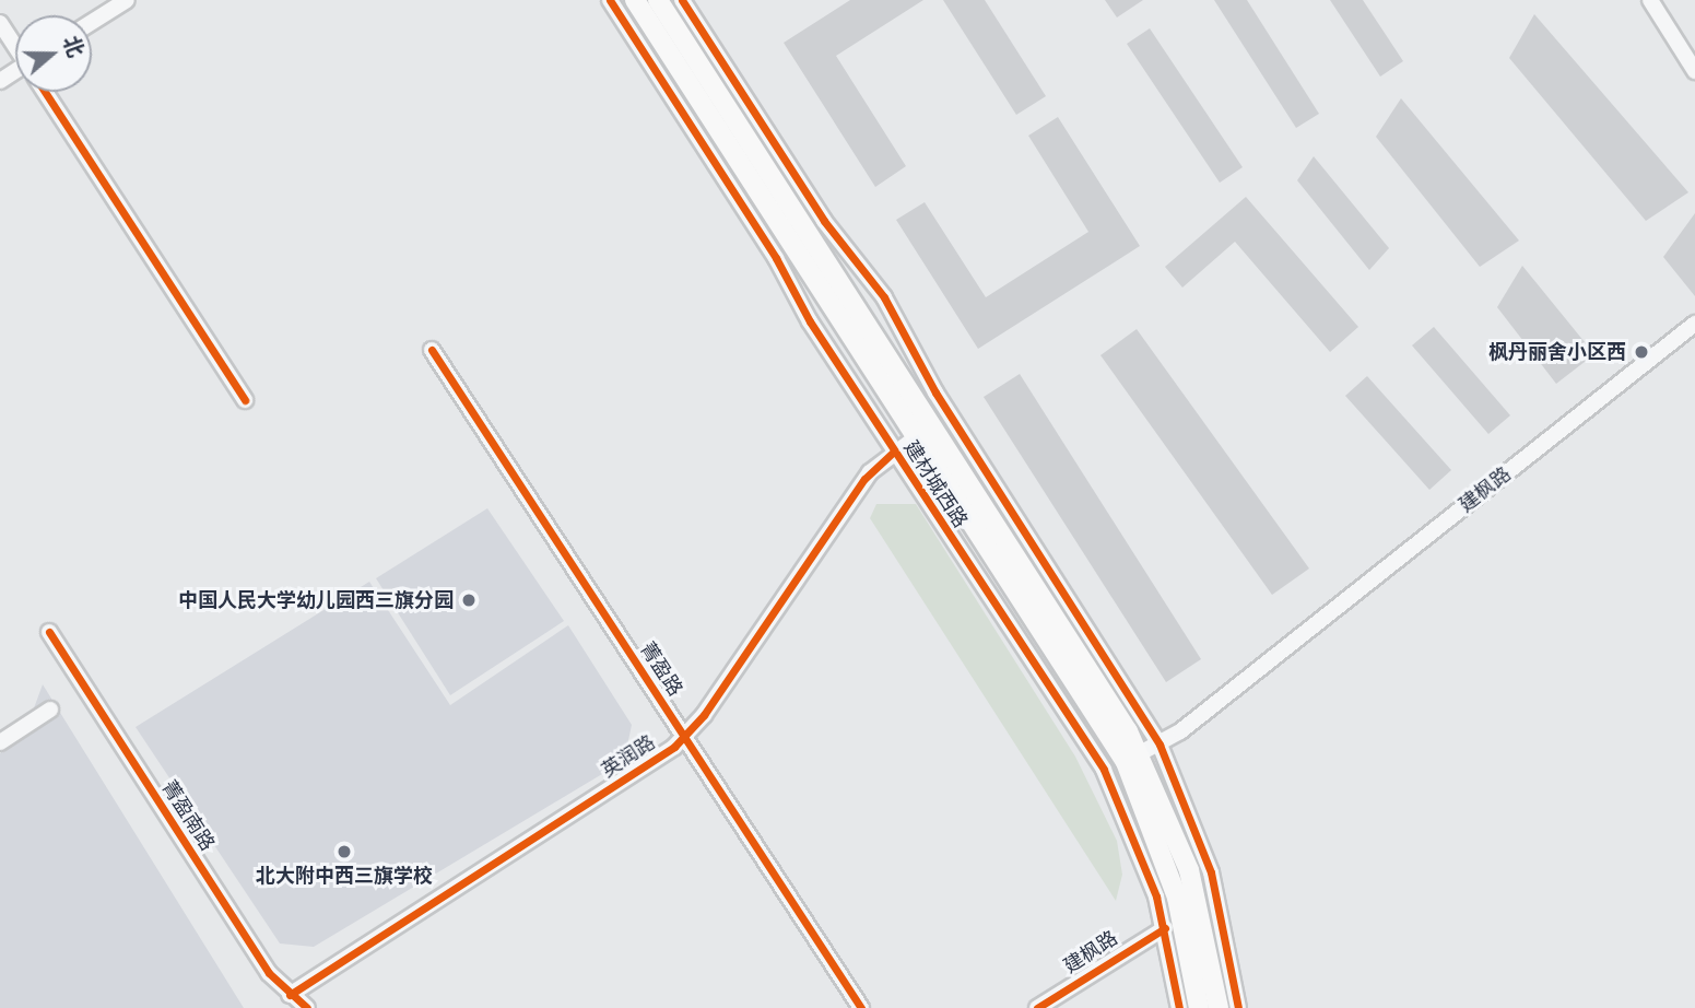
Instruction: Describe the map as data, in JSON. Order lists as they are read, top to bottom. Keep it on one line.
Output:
{"streets":{"main road":["建材城西路"],"street":["建枫路","菁盈路","英润路","菁盈南路"]},"crossings":[["建材城西路","建枫路"],["建材城西路","英润路"],["菁盈路","英润路"],["英润路","菁盈南路"]],"places":["枫丹丽舍小区西","中国人民大学幼儿园西三旗分园","北大附中西三旗学校"],"north":"right"}
